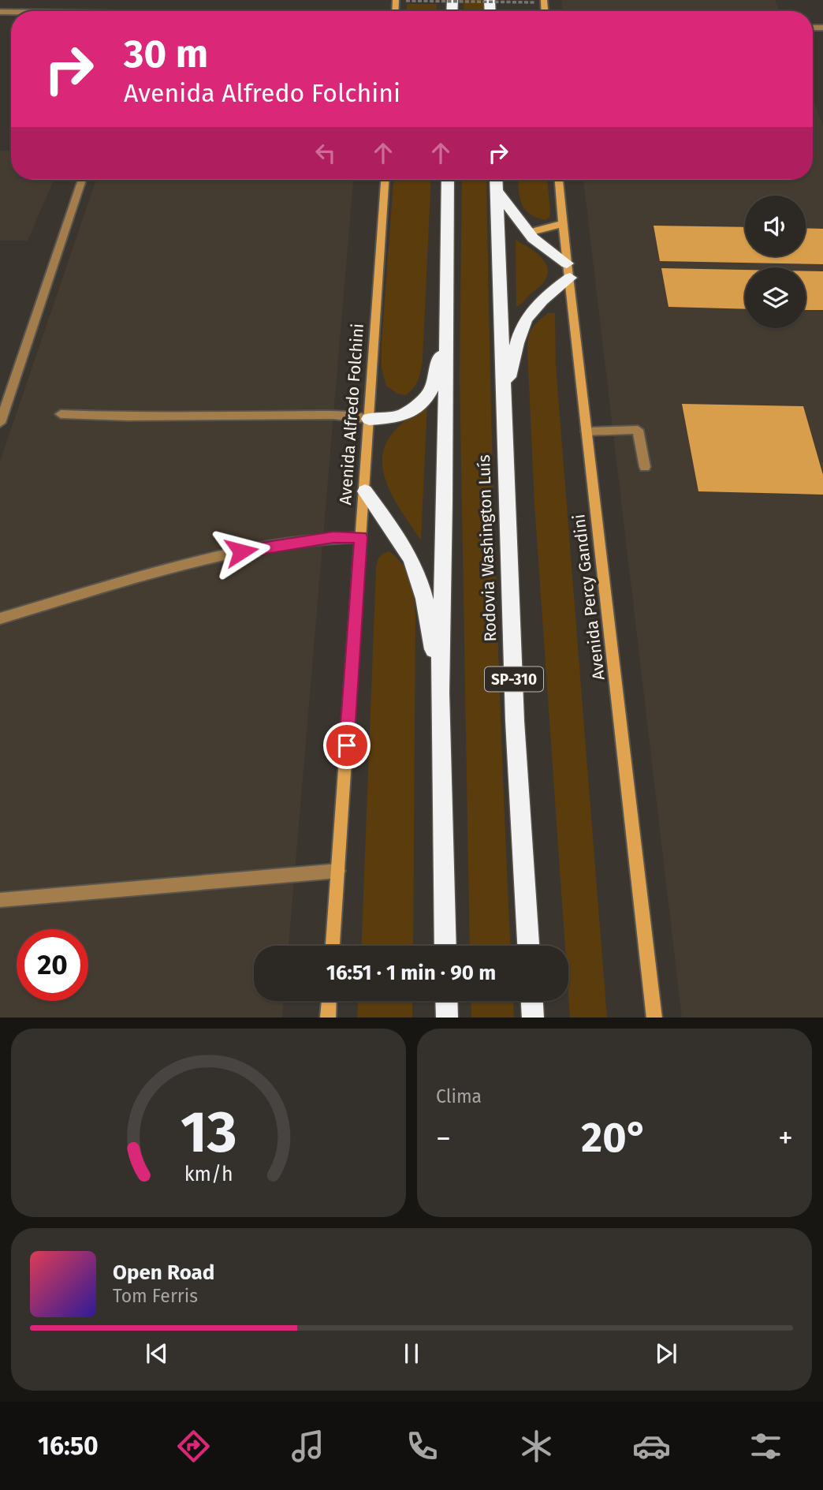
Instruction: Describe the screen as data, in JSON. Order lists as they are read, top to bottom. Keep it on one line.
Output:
{"streets":{"highway":["Rodovia Washington Luís","SP-310"],"main road":["Avenida Alfredo Folchini","Avenida Percy Gandini"]},"page":{"turn":["30 m","Avenida Alfredo Folchini"],"limit":"20","trip":"16:51 · 1 min · 90 m","tile":"Clima","heat":["−","20°","+"],"song":["Open Road","Tom Ferris"],"tabs":"16:50","gauge":["13","km/h"]}}
